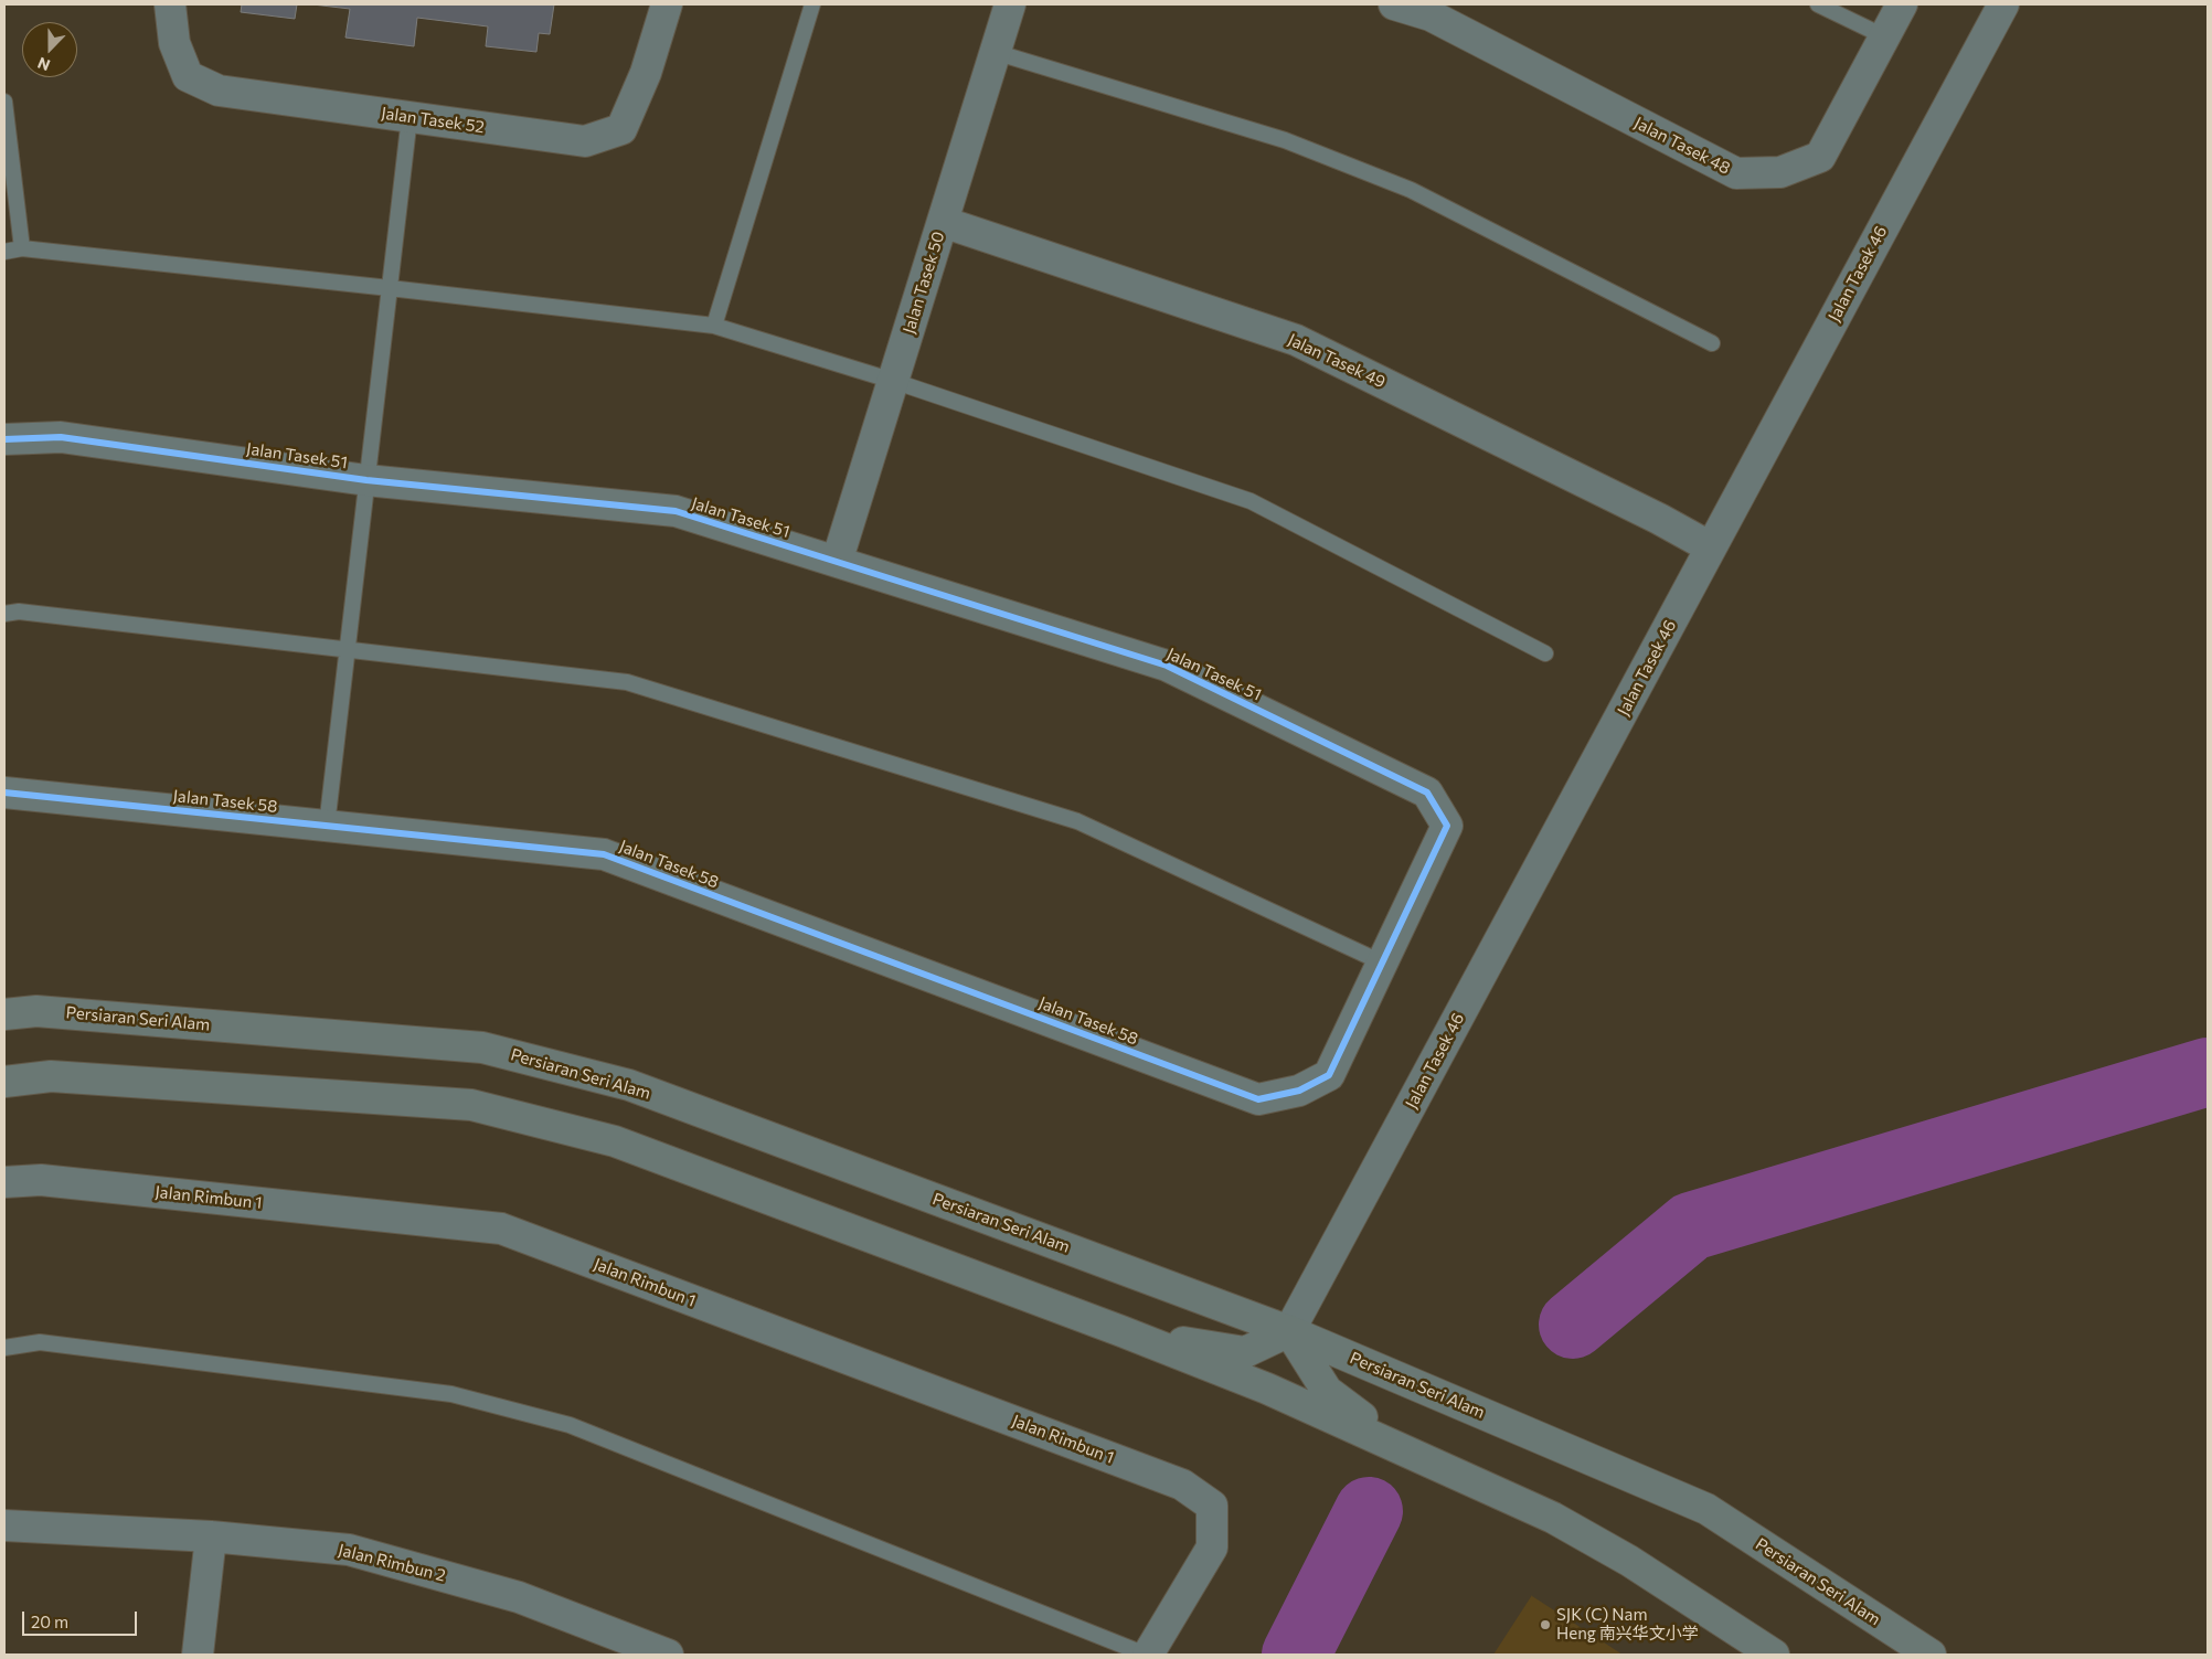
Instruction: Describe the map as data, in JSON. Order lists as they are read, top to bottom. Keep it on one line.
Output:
{"streets":{"main road":["Persiaran Seri Alam"],"street":["Jalan Tasek 52","Jalan Tasek 48","Jalan Tasek 46","Jalan Tasek 50","Jalan Tasek 49","Jalan Tasek 51","Jalan Tasek 58","Jalan Rimbun 1","Jalan Rimbun 2"]},"crossings":[["Jalan Tasek 46","Jalan Tasek 49"],["Jalan Tasek 46","Persiaran Seri Alam"],["Jalan Tasek 50","Jalan Tasek 49"],["Jalan Tasek 50","Jalan Tasek 51"],["Jalan Tasek 51","Jalan Tasek 58"]],"places":["SJK (C) Nam Heng 南兴华文小学"],"scale_bar":"20 m","north":"bottom"}
